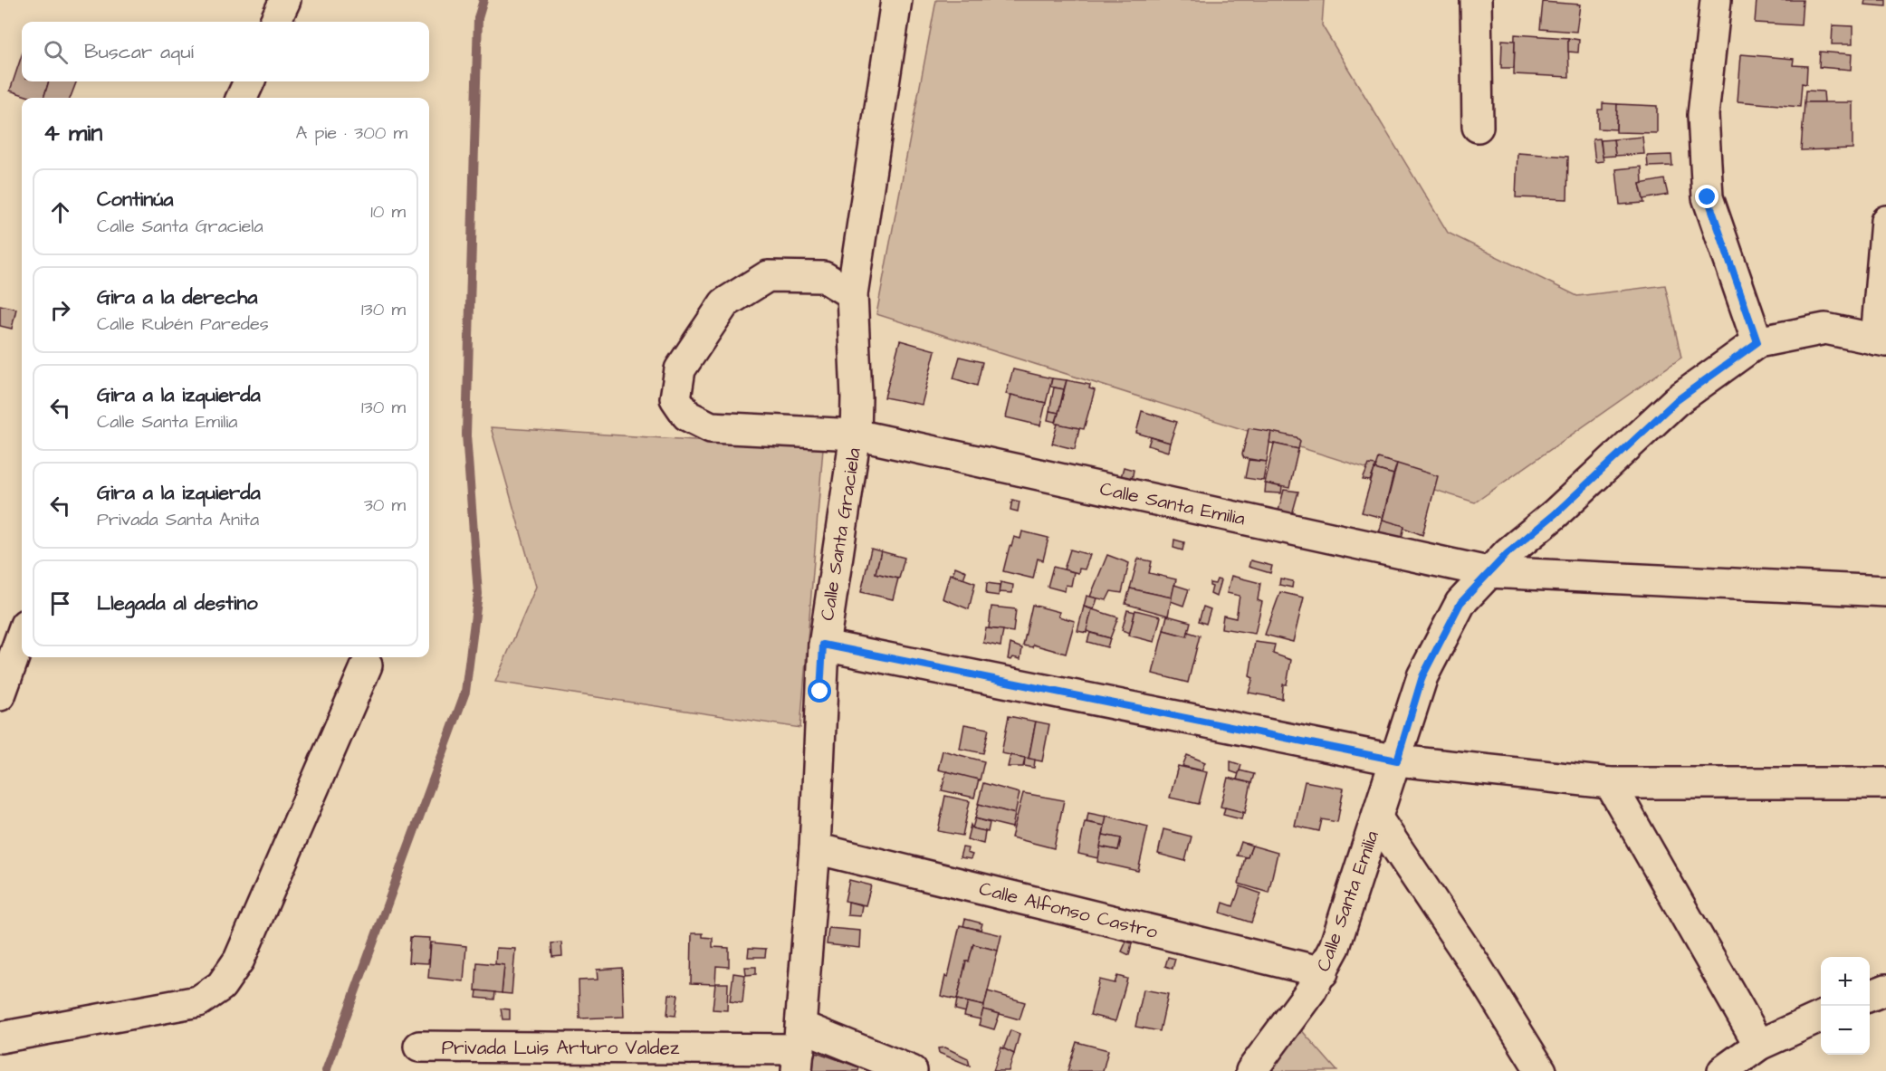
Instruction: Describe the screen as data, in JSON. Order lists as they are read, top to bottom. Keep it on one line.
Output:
{"streets":{"street":["Calle Santa Emilia","Calle Santa Graciela","Calle Alfonso Castro","Privada Luis Arturo Valdez"]},"crossings":[["Calle Santa Emilia","Calle Santa Graciela"],["Calle Santa Emilia","Calle Alfonso Castro"],["Calle Santa Graciela","Calle Alfonso Castro"],["Calle Santa Graciela","Privada Luis Arturo Valdez"]],"page":{"search":"Buscar aquí","heading":["4 min","A pie · 300 m"],"list":[["Continúa","Calle Santa Graciela","10 m"],["Gira a la derecha","Calle Rubén Paredes","130 m"],["Gira a la izquierda","Calle Santa Emilia","130 m"],["Gira a la izquierda","Privada Santa Anita","30 m"],"Llegada al destino"],"map_buttons":["+","−"]}}
